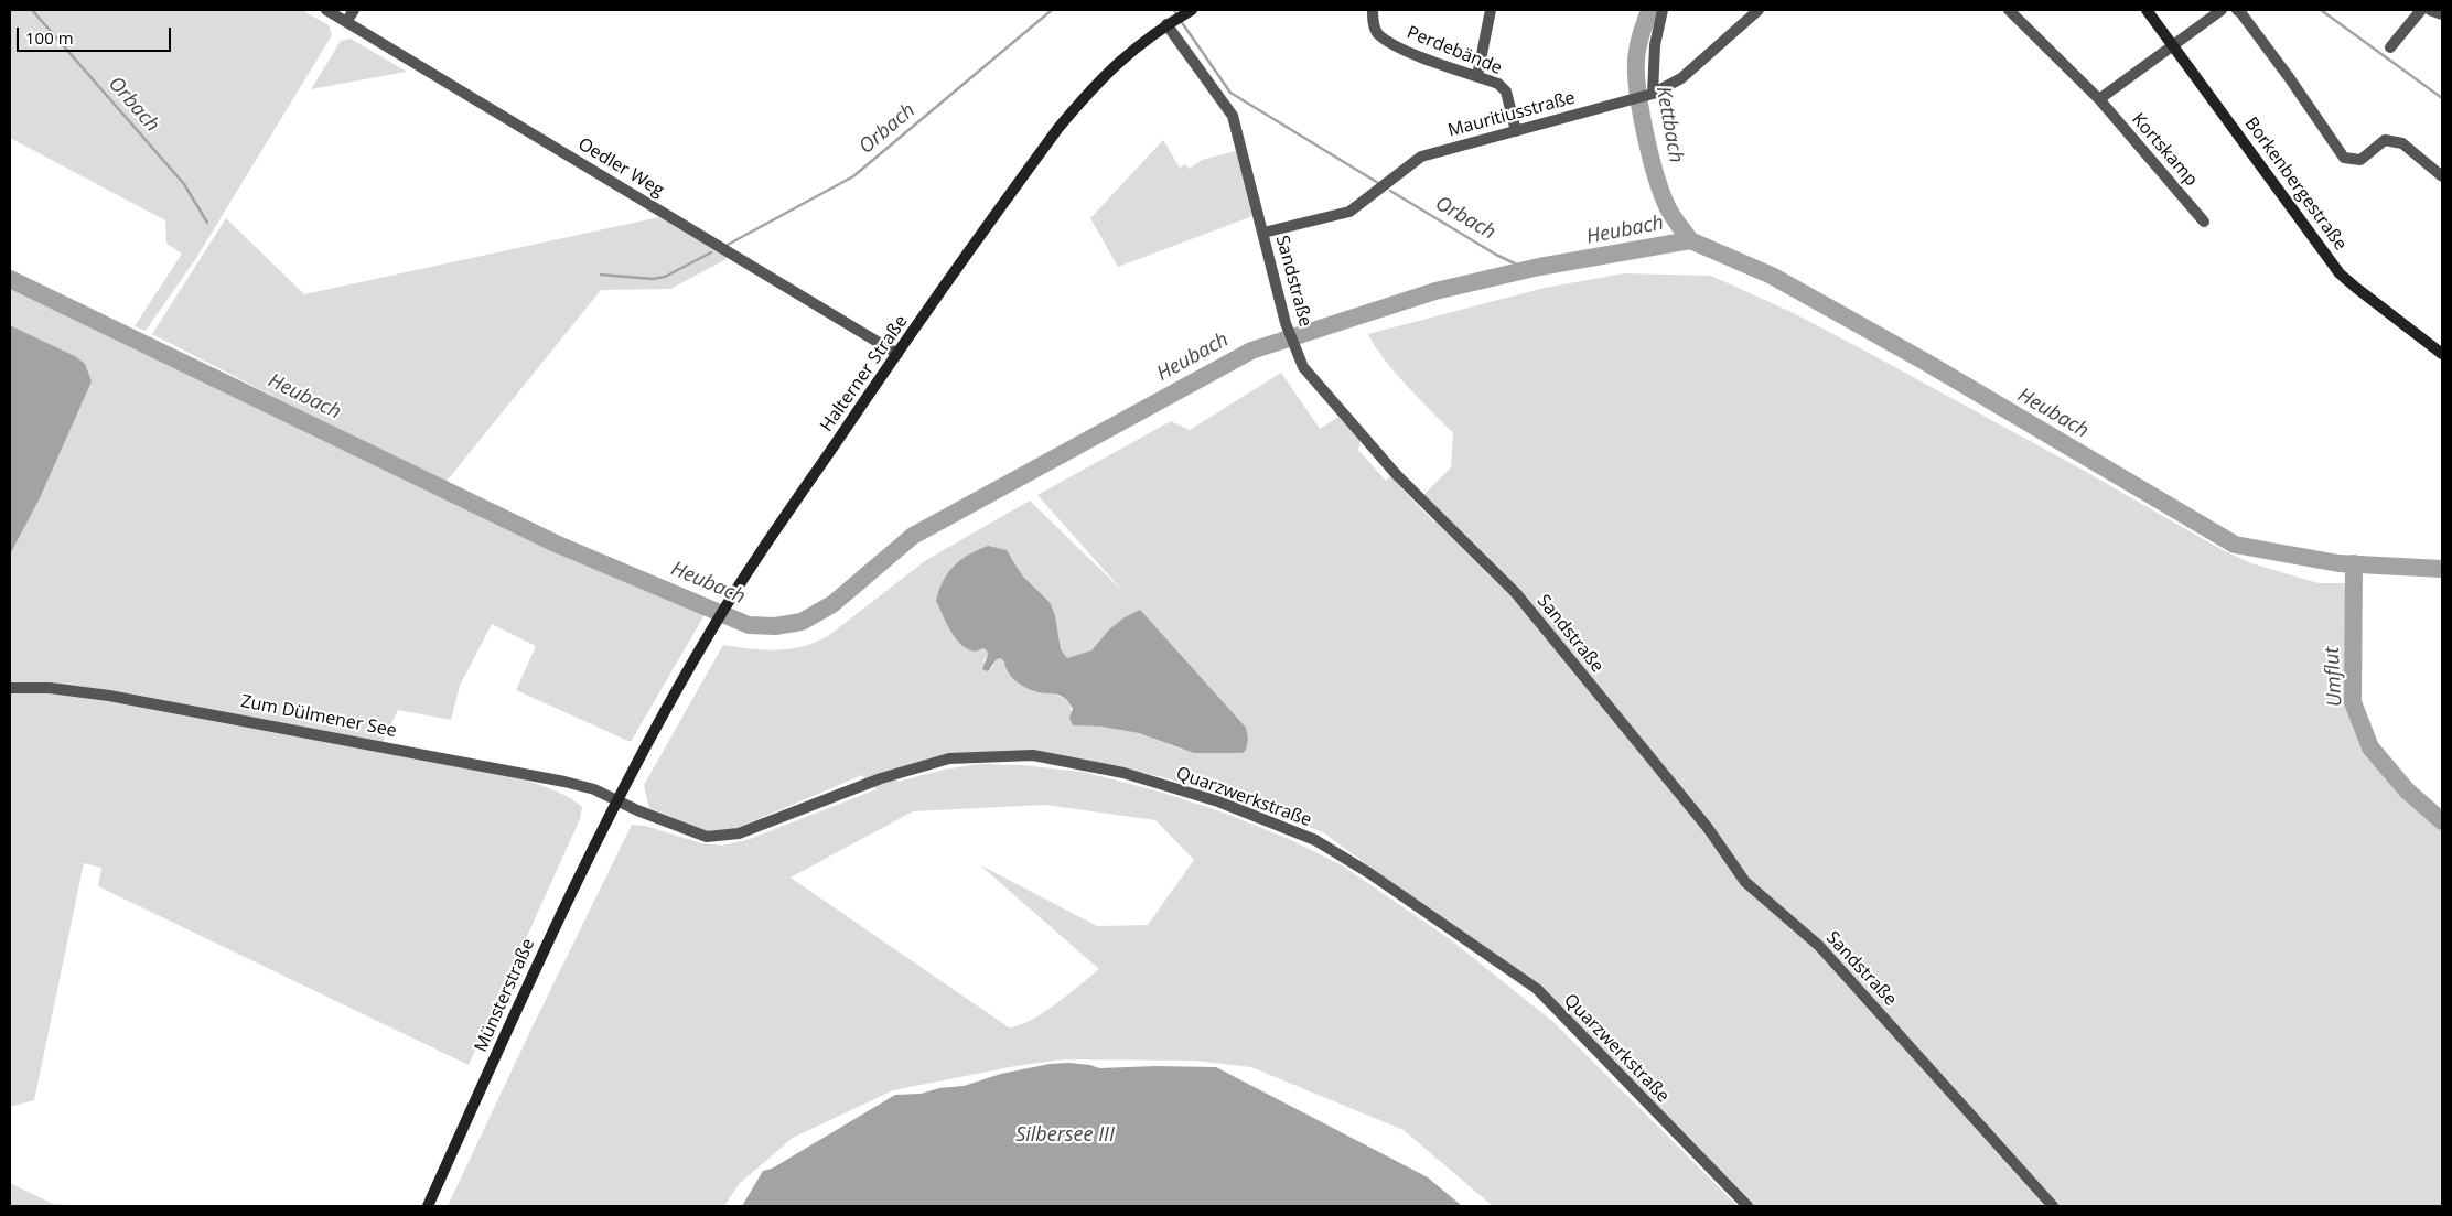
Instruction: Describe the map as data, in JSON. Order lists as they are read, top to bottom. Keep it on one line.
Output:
{"streets":{"main road":["Borkenbergestraße","Halterner Straße","Münsterstraße"],"street":["Perdebände","Mauritiusstraße","Kortskamp","Oedler Weg","Sandstraße","Zum Dülmener See","Quarzwerkstraße"]},"crossings":[["Perdebände","Mauritiusstraße"],["Mauritiusstraße","Sandstraße"],["Oedler Weg","Halterner Straße"],["Sandstraße","Halterner Straße"],["Halterner Straße","Zum Dülmener See"],["Halterner Straße","Quarzwerkstraße"],["Halterner Straße","Münsterstraße"],["Zum Dülmener See","Quarzwerkstraße"],["Zum Dülmener See","Münsterstraße"],["Quarzwerkstraße","Münsterstraße"]],"water":["Orbach","Kettbach","Heubach","Umflut","Silbersee III"],"scale_bar":"100 m"}
